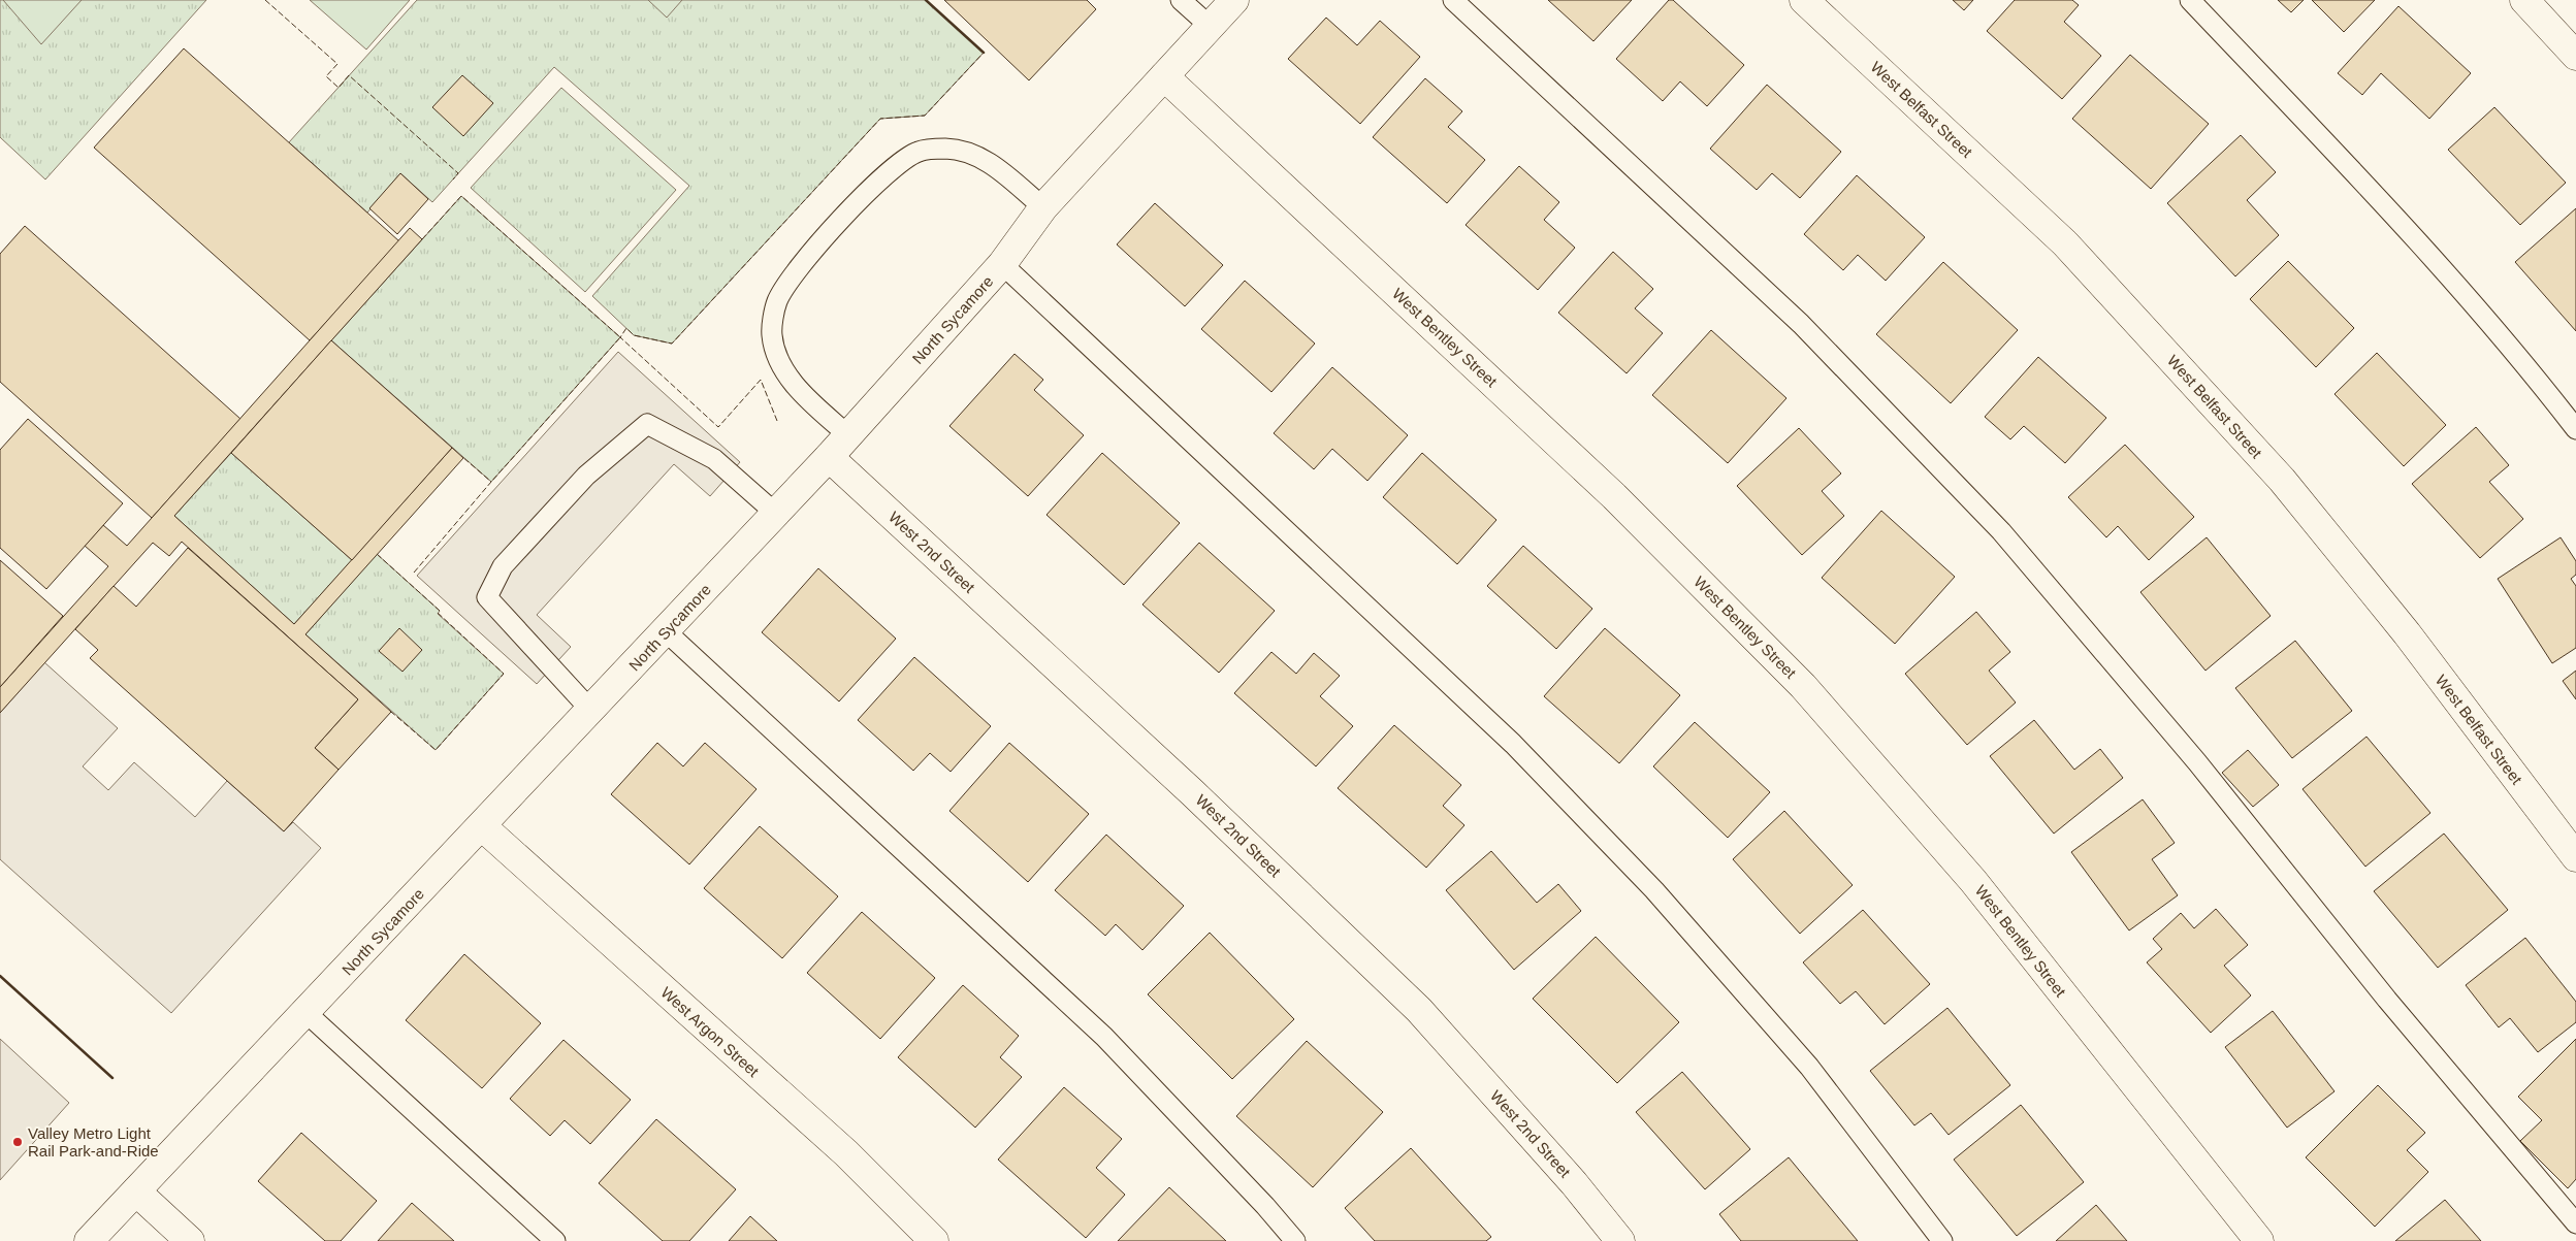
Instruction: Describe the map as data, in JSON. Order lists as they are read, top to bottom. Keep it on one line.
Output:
{"streets":{"street":["West Belfast Street","North Sycamore","West Bentley Street","West 2nd Street","West Argon Street"]},"crossings":[["North Sycamore","West Bentley Street"],["North Sycamore","West 2nd Street"],["North Sycamore","West Argon Street"]],"places":["Valley Metro Light Rail Park-and-Ride"]}
